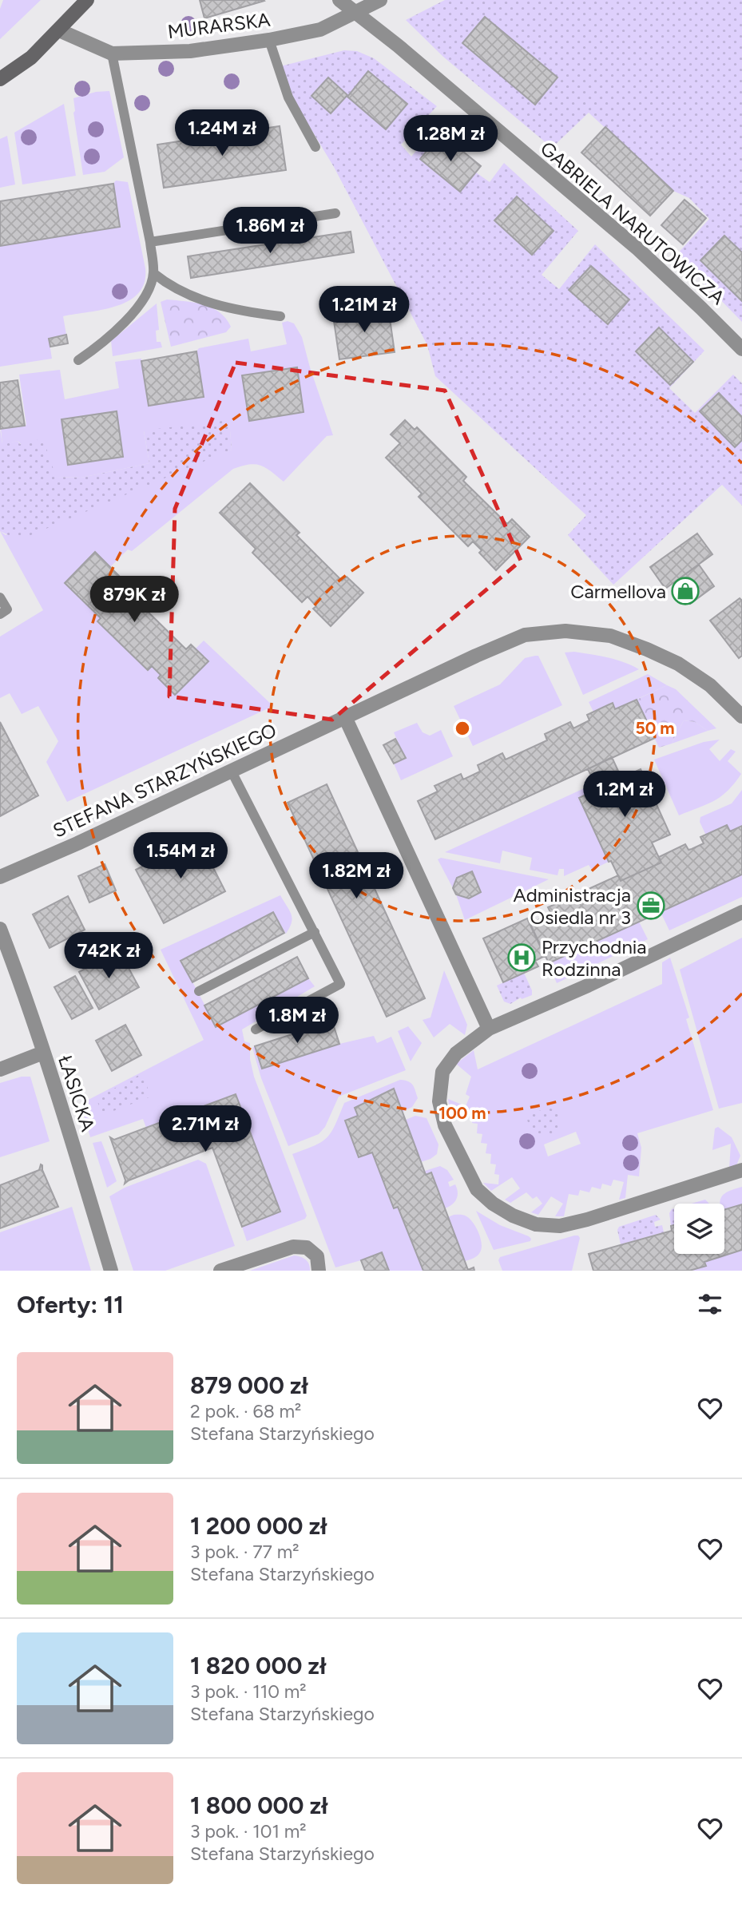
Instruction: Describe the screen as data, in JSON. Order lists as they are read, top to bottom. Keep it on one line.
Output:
{"streets":{"street":["MURARSKA","GABRIELA NARUTOWICZA","STEFANA STARZYŃSKIEGO","ŁASICKA"]},"crossings":[["MURARSKA","GABRIELA NARUTOWICZA"]],"places":{"shop":["Carmellova"],"office":["Administracja Osiedla nr 3"],"hospital":["Przychodnia Rodzinna"]},"page":{"price":["1.24M zł","1.28M zł","1.86M zł","1.21M zł","879K zł","1.2M zł","1.54M zł","1.82M zł","742K zł","1.8M zł","2.71M zł"],"heading":"Oferty: 11","list":[{"name":"879 000 zł","note":"2 pok. · 68 m² · Stefana Starzyńskiego"},{"name":"1 200 000 zł","note":"3 pok. · 77 m² · Stefana Starzyńskiego"},{"name":"1 820 000 zł","note":"3 pok. · 110 m² · Stefana Starzyńskiego"},{"name":"1 800 000 zł","note":"3 pok. · 101 m² · Stefana Starzyńskiego"}]},"rings":["50 m","100 m"]}
